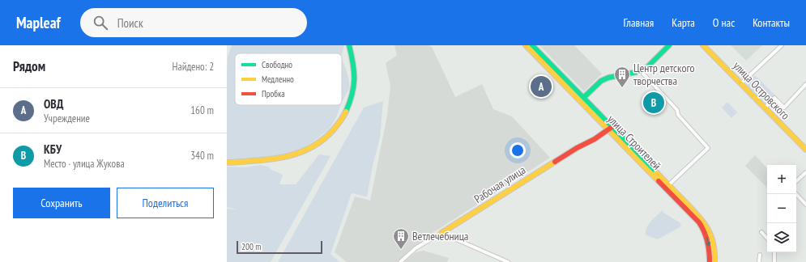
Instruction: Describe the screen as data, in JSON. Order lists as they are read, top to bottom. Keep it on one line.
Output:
{"streets":{"street":["улица Островского","улица Строителей","Рабочая улица"]},"crossings":[["улица Строителей","Рабочая улица"]],"places":{"building":["Центр детского творчества","Ветлечебница"]},"legend":["Свободно","Медленно","Пробка"],"scale_bar":"200 m","page":{"header":"Mapleaf","search":"Поиск","nav":["Главная","Карта","О нас","Контакты"],"heading":["Рядом","Найдено: 2"],"pins":["A","B"],"list":[{"mark":"A","name":"ОВД","note":"Учреждение","value":"160 m"},{"mark":"B","name":"КБУ","note":"Место · улица Жукова","value":"340 m"}],"map_buttons":["+","−"],"buttons":["Сохранить","Поделиться"],"scale":"200 m"}}
